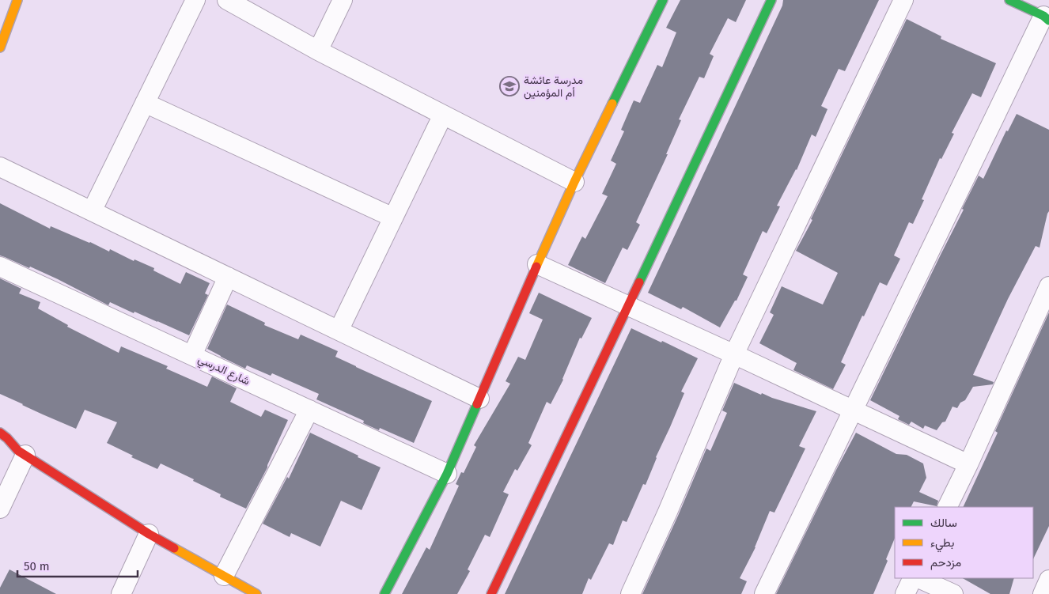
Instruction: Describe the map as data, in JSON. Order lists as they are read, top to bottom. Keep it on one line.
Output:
{"streets":{"street":["شارع الدرسي"]},"places":{"school or university":["مدرسة عائشة أم المؤمنين"]},"legend":["سالك","بطيء","مزدحم"],"scale_bar":"50 m"}
